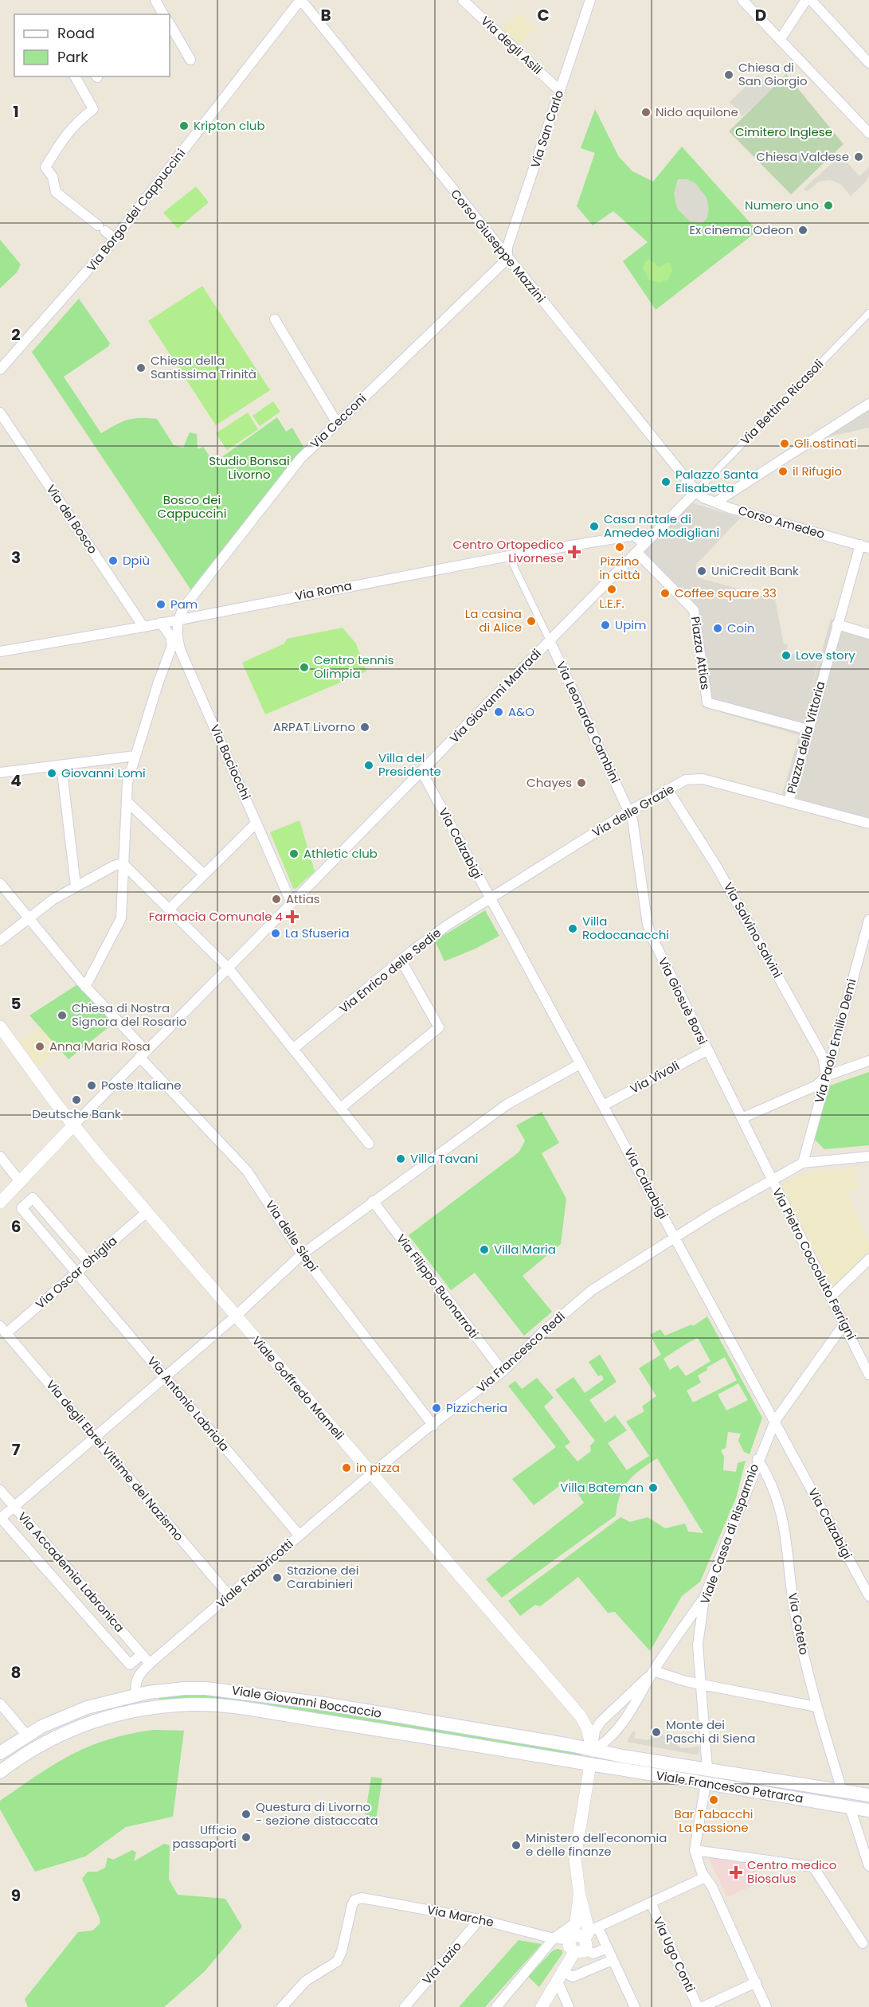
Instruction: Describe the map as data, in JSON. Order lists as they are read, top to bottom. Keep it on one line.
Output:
{"streets":{"main road":["Viale Giovanni Boccaccio","Viale Francesco Petrarca"],"street":["Via degli Asili","Via San Carlo","Via Borgo dei Cappuccini","Corso Giuseppe Mazzini","Via Bettino Ricasoli","Via Cecconi","Via del Bosco","Corso Amedeo","Via Roma","Piazza Attias","Via Giovanni Marradi","Via Leonardo Cambini","Piazza della Vittoria","Via Baciocchi","Via delle Grazie","Via Calzabigi","Via Salvino Salvini","Via Enrico delle Sedie","Via Giosuè Borsi","Via Paolo Emilio Demi","Via Vivoli","Via delle Siepi","Via Pietro Coccoluto Ferrigni","Via Oscar Ghiglia","Via Filippo Buonarroti","Via Francesco Redi","Viale Goffredo Mameli","Via Antonio Labriola","Via degli Ebrei Vittime del Nazismo","Viale Cassa di Risparmio","Via Accademia Labronica","Viale Fabbricotti","Via Coteto","Via Marche","Via Ugo Conti","Via Lazio"]},"crossings":[["Via degli Asili","Via San Carlo"],["Via San Carlo","Corso Giuseppe Mazzini"],["Via San Carlo","Via Cecconi"],["Via Borgo dei Cappuccini","Corso Giuseppe Mazzini"],["Corso Giuseppe Mazzini","Via Bettino Ricasoli"],["Corso Giuseppe Mazzini","Via Cecconi"],["Corso Giuseppe Mazzini","Corso Amedeo"],["Corso Giuseppe Mazzini","Via Giovanni Marradi"],["Via Bettino Ricasoli","Corso Amedeo"],["Via Bettino Ricasoli","Via Giovanni Marradi"],["Via Cecconi","Via Roma"],["Via Cecconi","Via Baciocchi"],["Via del Bosco","Via Roma"],["Corso Amedeo","Via Giovanni Marradi"],["Corso Amedeo","Piazza della Vittoria"],["Via Roma","Via Giovanni Marradi"],["Via Roma","Via Leonardo Cambini"],["Via Roma","Via Baciocchi"],["Piazza Attias","Via Giovanni Marradi"],["Piazza Attias","Piazza della Vittoria"],["Via Giovanni Marradi","Via Leonardo Cambini"],["Via Giovanni Marradi","Via Baciocchi"],["Via Giovanni Marradi","Via Calzabigi"],["Via Giovanni Marradi","Via delle Siepi"],["Via Giovanni Marradi","Viale Goffredo Mameli"],["Via Leonardo Cambini","Via delle Grazie"],["Via Leonardo Cambini","Via Giosuè Borsi"],["Piazza della Vittoria","Via delle Grazie"],["Via delle Grazie","Via Calzabigi"],["Via delle Grazie","Via Salvino Salvini"],["Via delle Grazie","Via Enrico delle Sedie"],["Via delle Grazie","Via Giosuè Borsi"],["Via Calzabigi","Via Enrico delle Sedie"],["Via Calzabigi","Via Vivoli"],["Via Calzabigi","Via Francesco Redi"],["Via Calzabigi","Viale Cassa di Risparmio"],["Via Salvino Salvini","Via Paolo Emilio Demi"],["Via Giosuè Borsi","Via Vivoli"],["Via Giosuè Borsi","Via Pietro Coccoluto Ferrigni"],["Via Giosuè Borsi","Via Francesco Redi"],["Via Paolo Emilio Demi","Via Francesco Redi"],["Via delle Siepi","Via Francesco Redi"],["Via Pietro Coccoluto Ferrigni","Via Francesco Redi"],["Via Pietro Coccoluto Ferrigni","Viale Cassa di Risparmio"],["Via Oscar Ghiglia","Viale Goffredo Mameli"],["Via Oscar Ghiglia","Via Antonio Labriola"],["Via Oscar Ghiglia","Via degli Ebrei Vittime del Nazismo"],["Via Filippo Buonarroti","Via Francesco Redi"],["Via Francesco Redi","Viale Goffredo Mameli"],["Via Francesco Redi","Viale Fabbricotti"],["Viale Goffredo Mameli","Viale Fabbricotti"],["Viale Goffredo Mameli","Viale Giovanni Boccaccio"],["Viale Goffredo Mameli","Viale Francesco Petrarca"],["Via Antonio Labriola","Viale Fabbricotti"],["Via degli Ebrei Vittime del Nazismo","Viale Fabbricotti"],["Viale Cassa di Risparmio","Via Coteto"],["Viale Cassa di Risparmio","Viale Francesco Petrarca"],["Via Accademia Labronica","Viale Fabbricotti"],["Via Coteto","Viale Francesco Petrarca"],["Viale Giovanni Boccaccio","Viale Francesco Petrarca"],["Via Marche","Via Lazio"]],"parks":["Cimitero Inglese","Studio Bonsai Livorno","Bosco dei Cappuccini"],"places":{"other":["Chiesa di San Giorgio","Nido aquilone","Kripton club","Chiesa Valdese","Numero uno","Ex cinema Odeon","Chiesa della Santissima Trinità","Gli ostinati","il Rifugio","Palazzo Santa Elisabetta","Casa natale di Amedeo Modigliani","Pizzino in città","Dpiù","UniCredit Bank","L.E.F.","Coffee square 33","Pam","La casina di Alice","Upim","Coin","Love story","Centro tennis Olimpia","A&O","ARPAT Livorno","Villa del Presidente","Giovanni Lomi","Chayes","Athletic club","Attias","Villa Rodocanacchi","La Sfuseria","Chiesa di Nostra Signora del Rosario","Anna Maria Rosa","Poste Italiane","Deutsche Bank","Villa Tavani","Villa Maria","Pizzicheria","in pizza","Villa Bateman","Stazione dei Carabinieri","Monte dei Paschi di Siena","Bar Tabacchi La Passione","Questura di Livorno - sezione distaccata","Ufficio passaporti","Ministero dell'economia e delle finanze"],"health":["Centro Ortopedico Livornese","Farmacia Comunale 4","Centro medico Biosalus"]},"legend":["Road","Park"],"grid":{"columns":["B","C","D"],"rows":["1","2","3","4","5","6","7","8","9"]}}
